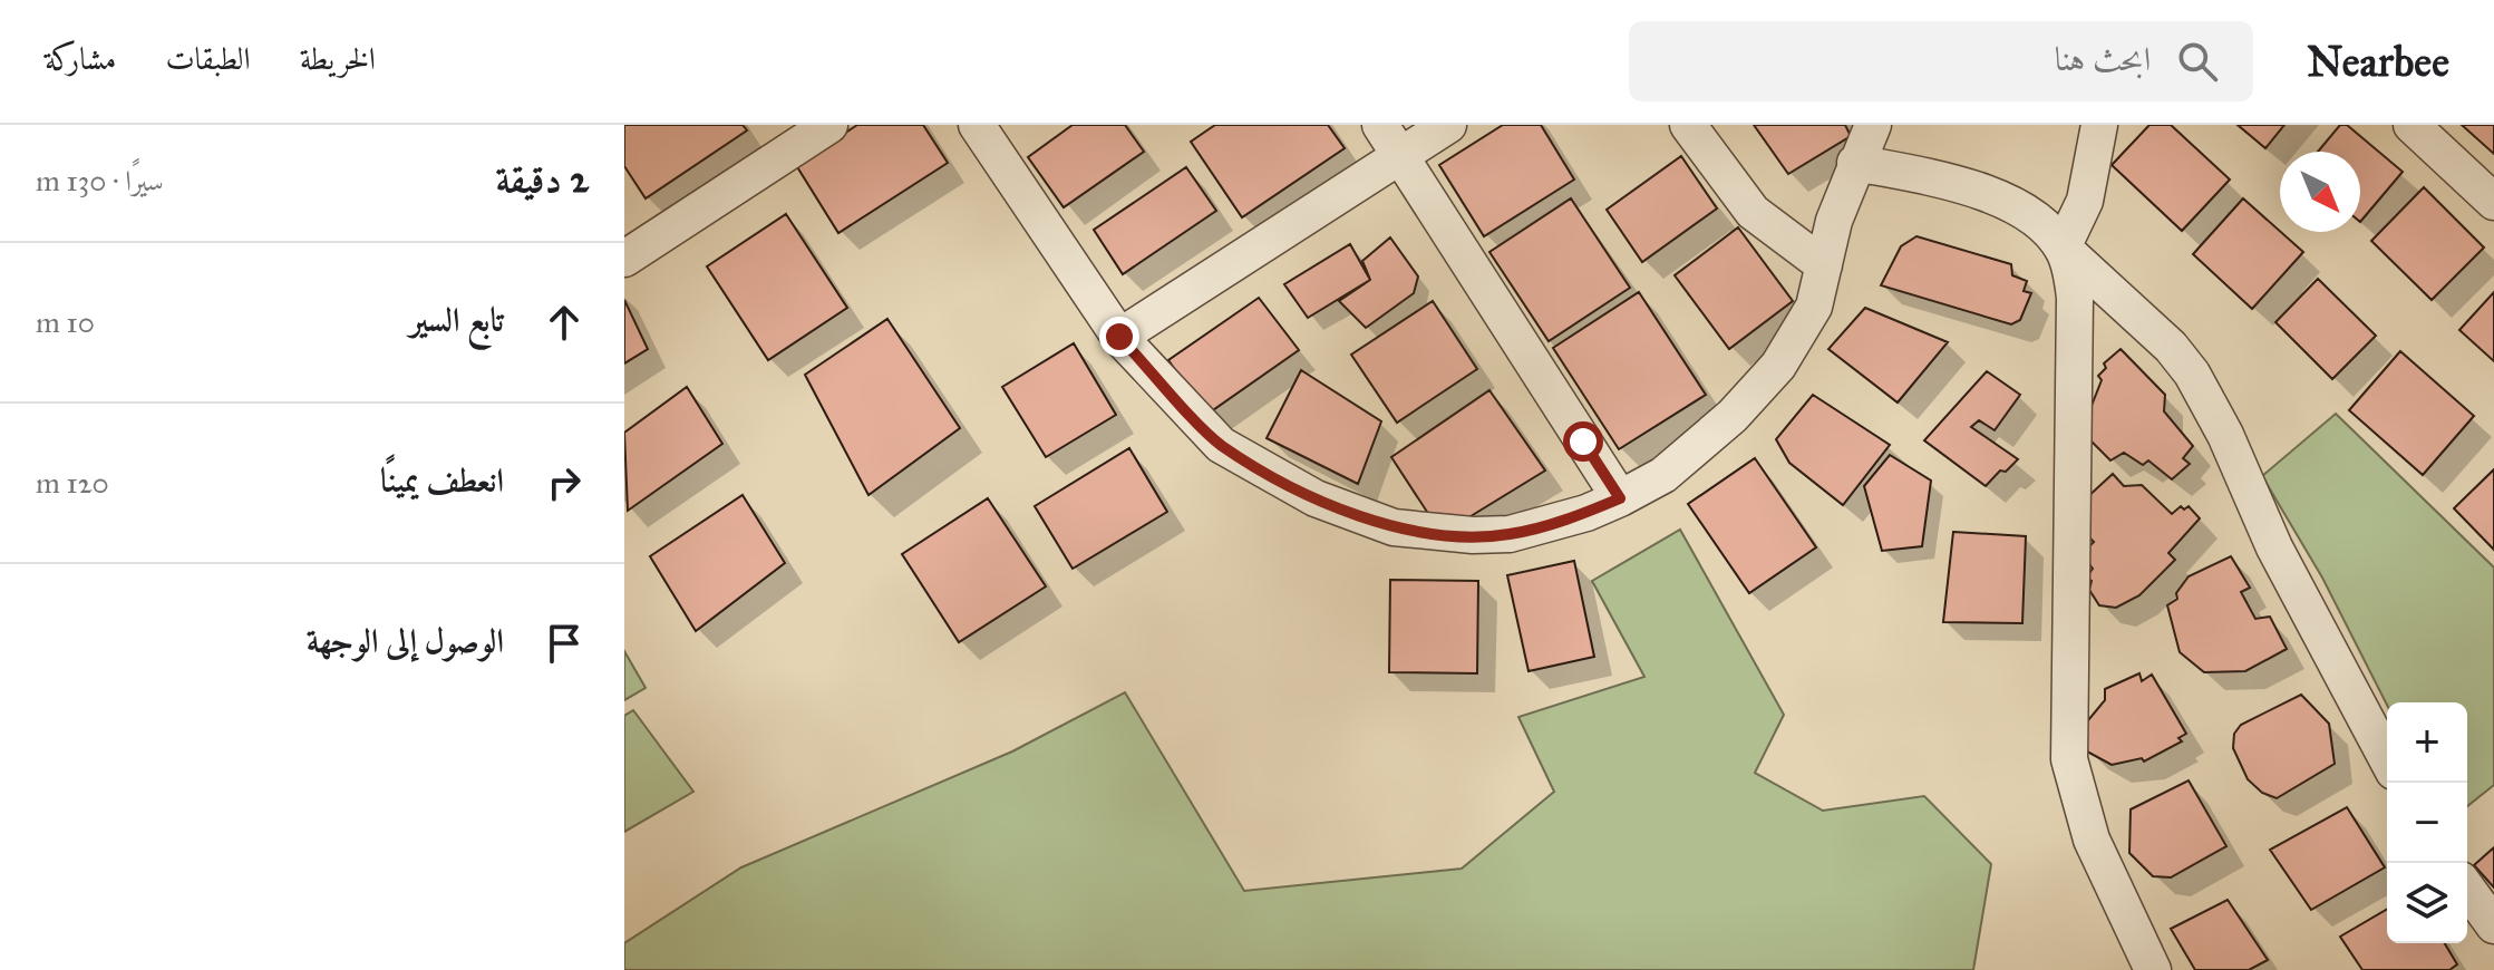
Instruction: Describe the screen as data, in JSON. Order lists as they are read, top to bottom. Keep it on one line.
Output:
{"north":"bottom right","page":{"header":"Nearbee","search":"ابحث هنا","nav":["الخريطة","الطبقات","مشاركة"],"heading":["2 دقيقة","سيرًا · 130 m"],"list":[["تابع السير","10 m"],["انعطف يمينًا","120 m"],"الوصول إلى الوجهة"],"map_buttons":["+","−"]}}
